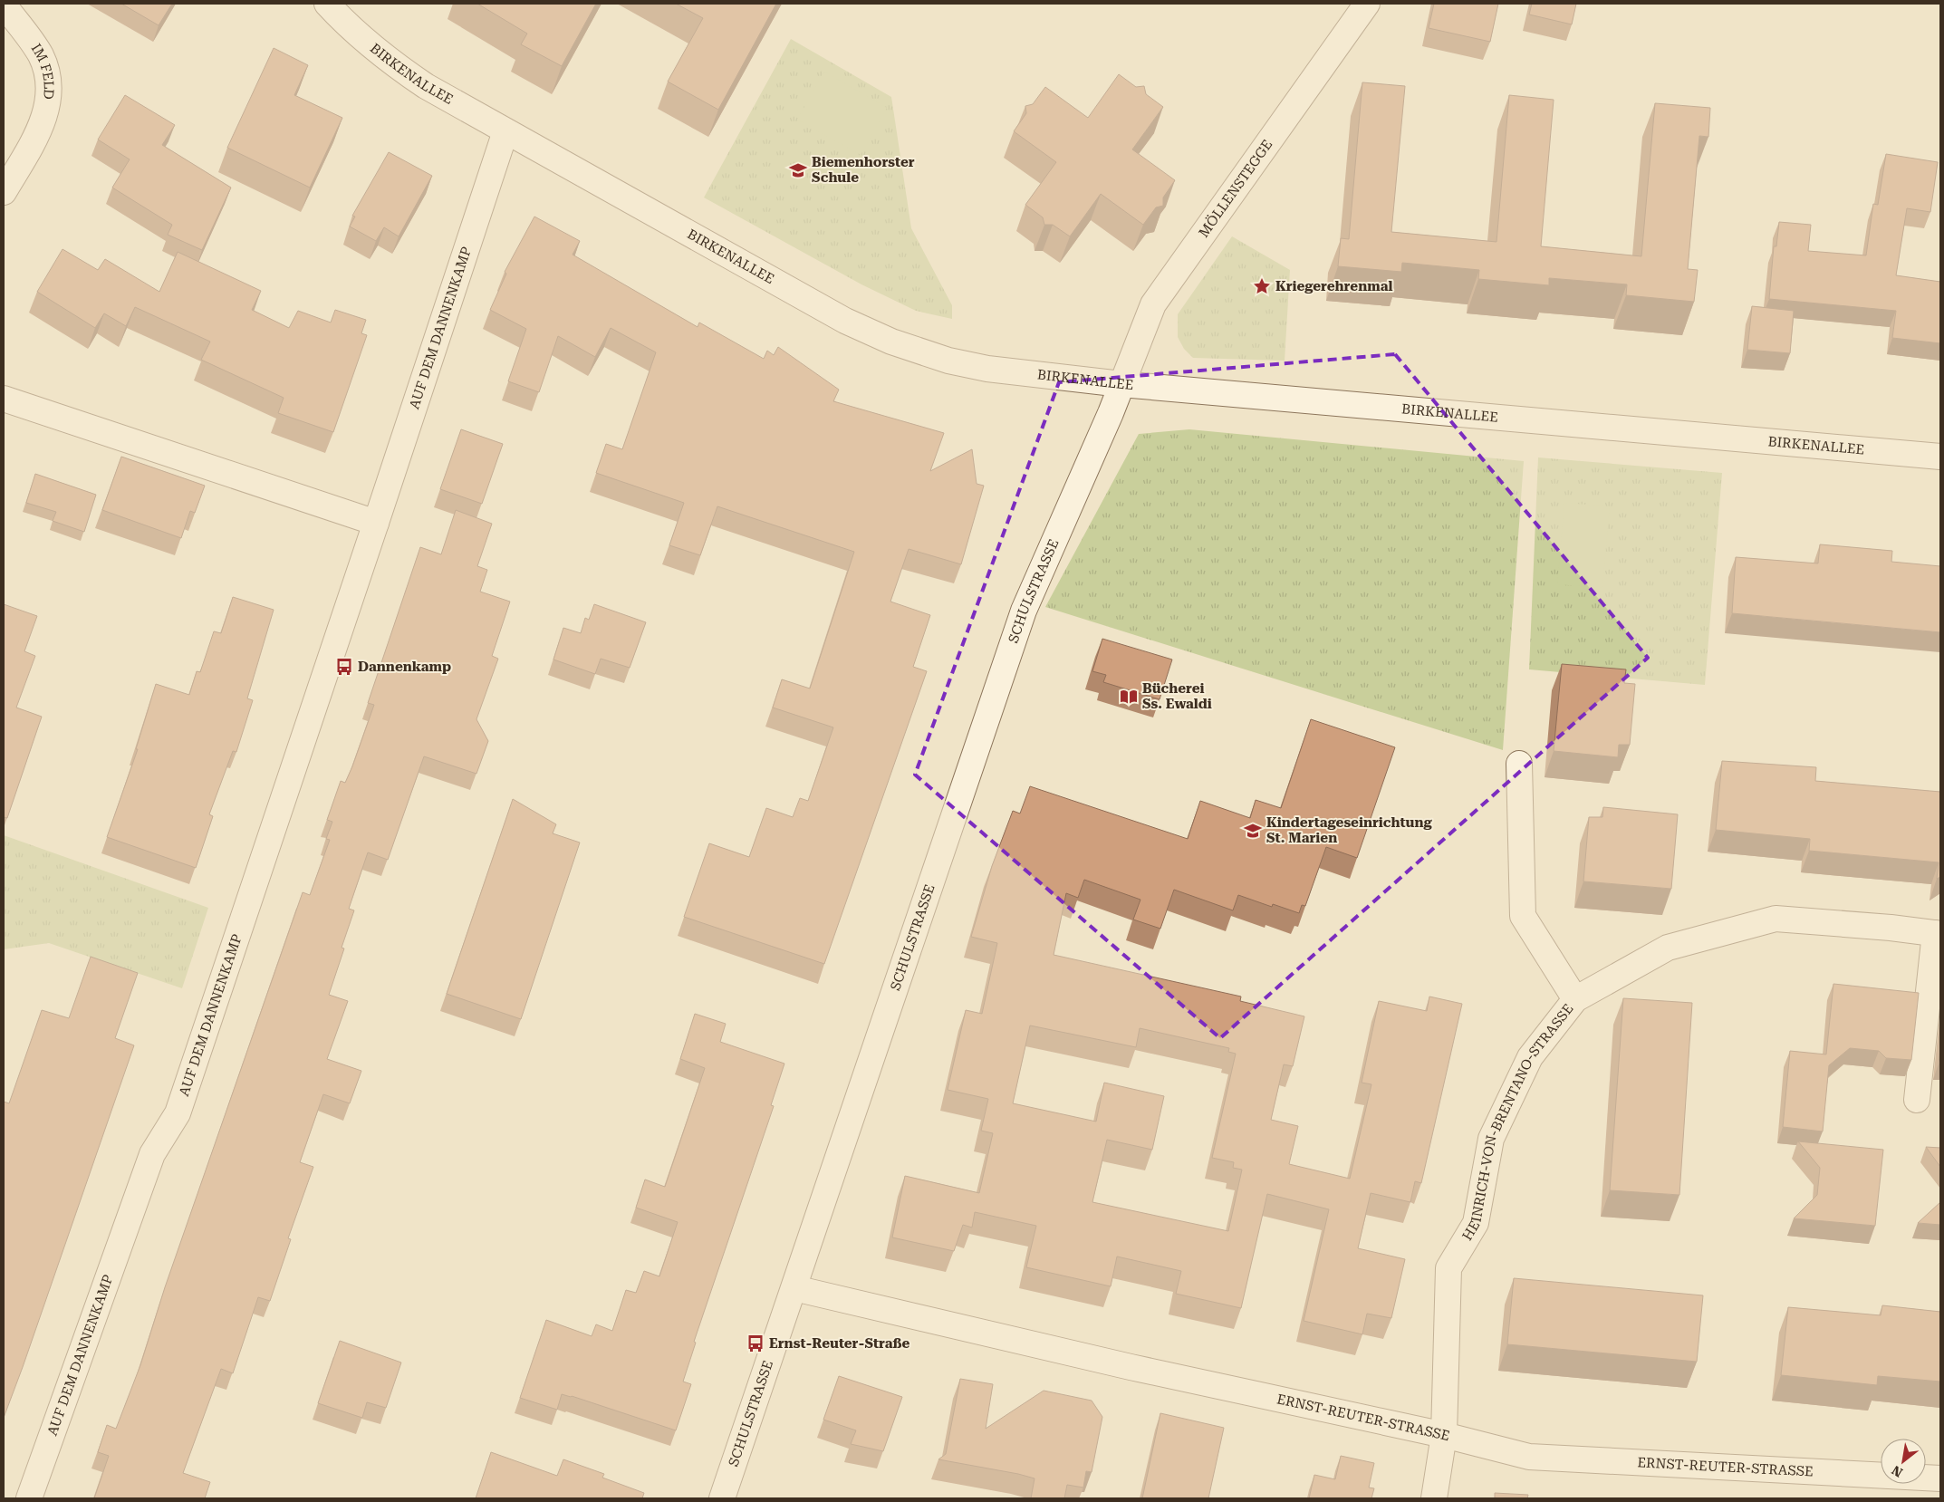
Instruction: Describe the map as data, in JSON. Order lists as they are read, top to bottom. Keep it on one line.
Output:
{"streets":{"street":["IM FELD","BIRKENALLEE","MÖLLENSTEGGE","AUF DEM DANNENKAMP","SCHULSTRASSE","HEINRICH-VON-BRENTANO-STRASSE","ERNST-REUTER-STRASSE"]},"crossings":[["BIRKENALLEE","MÖLLENSTEGGE"],["BIRKENALLEE","AUF DEM DANNENKAMP"],["BIRKENALLEE","SCHULSTRASSE"],["MÖLLENSTEGGE","SCHULSTRASSE"],["SCHULSTRASSE","ERNST-REUTER-STRASSE"],["HEINRICH-VON-BRENTANO-STRASSE","ERNST-REUTER-STRASSE"]],"places":{"school or university":["Biemenhorster Schule","Kindertageseinrichtung St. Marien"],"place":["Kriegerehrenmal"],"bus stop":["Dannenkamp","Ernst-Reuter-Straße"],"library":["Bücherei Ss. Ewaldi"]},"north":"bottom left"}
